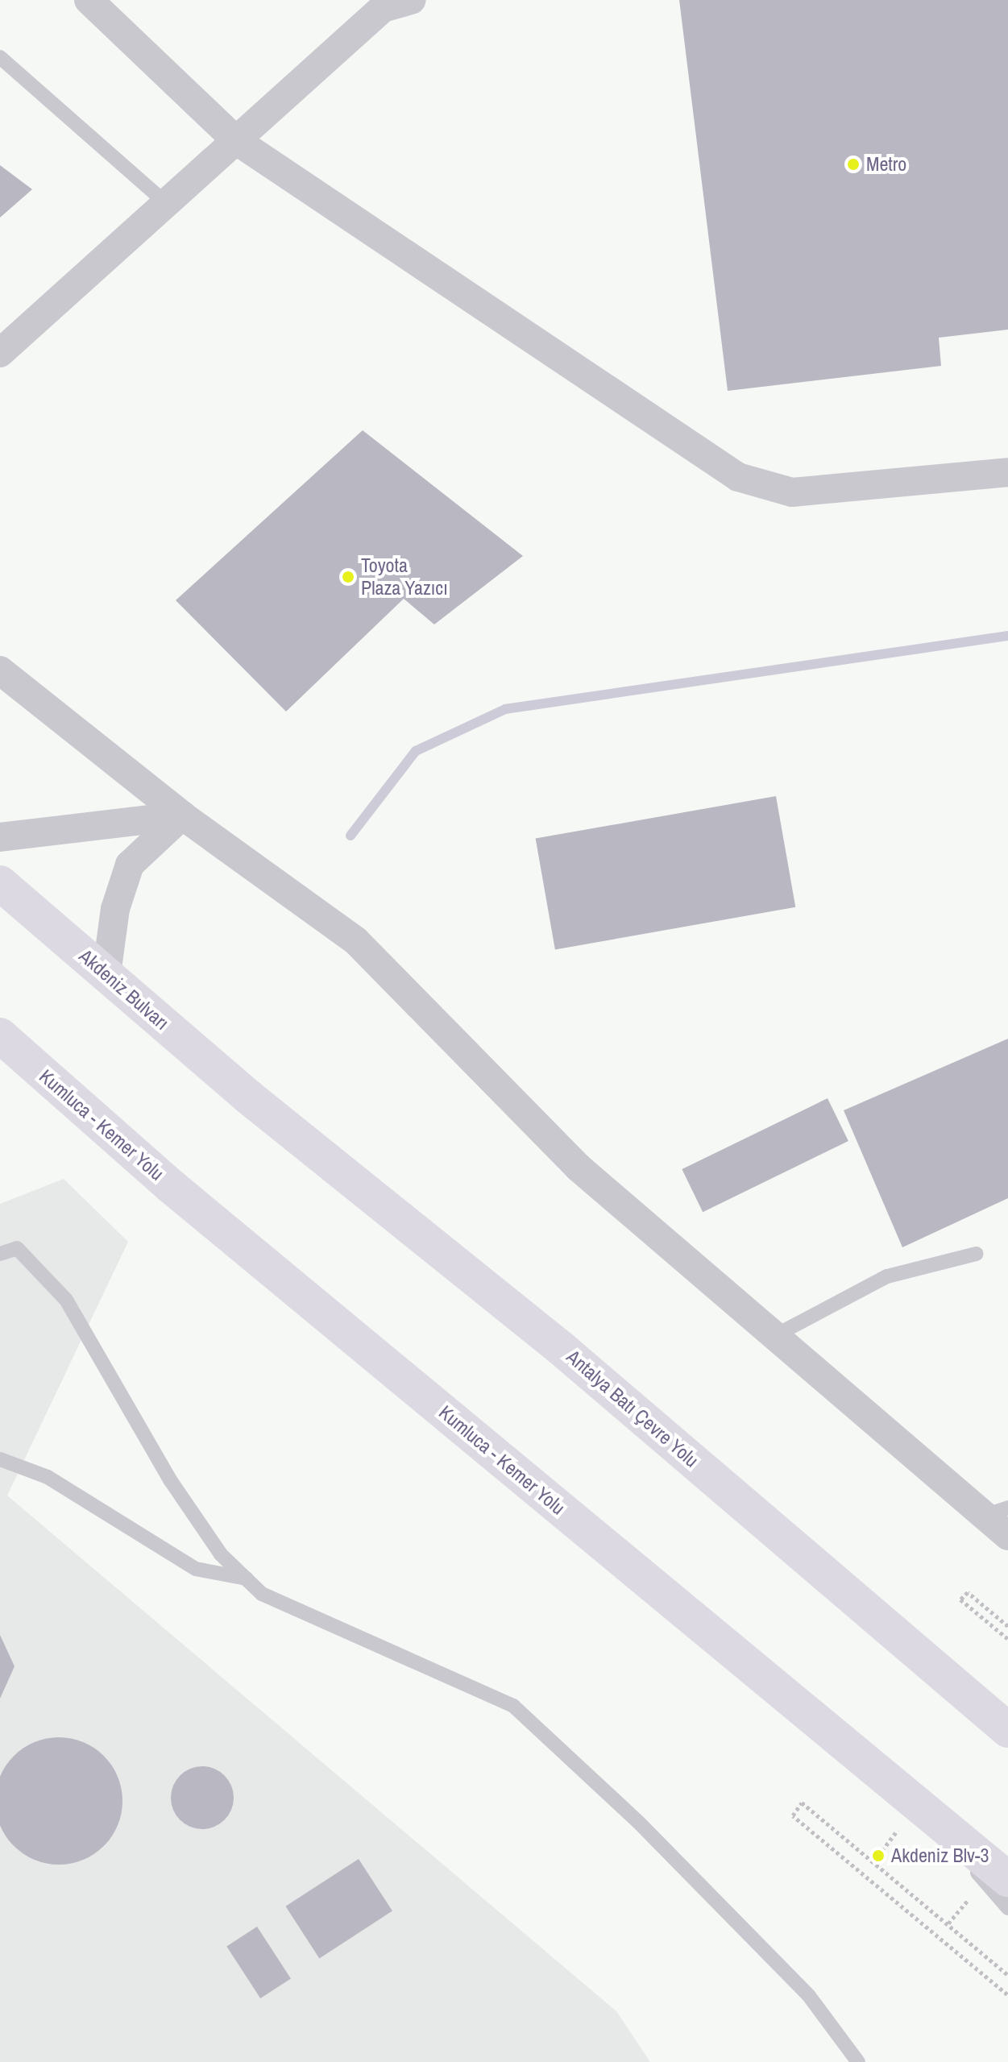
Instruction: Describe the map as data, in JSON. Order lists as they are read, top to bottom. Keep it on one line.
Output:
{"streets":{"highway":["Akdeniz Bulvarı","Kumluca - Kemer Yolu","Antalya Batı Çevre Yolu"]},"crossings":[["Akdeniz Bulvarı","Antalya Batı Çevre Yolu"]],"places":["Metro","Toyota Plaza Yazıcı","Akdeniz Blv-3"]}
